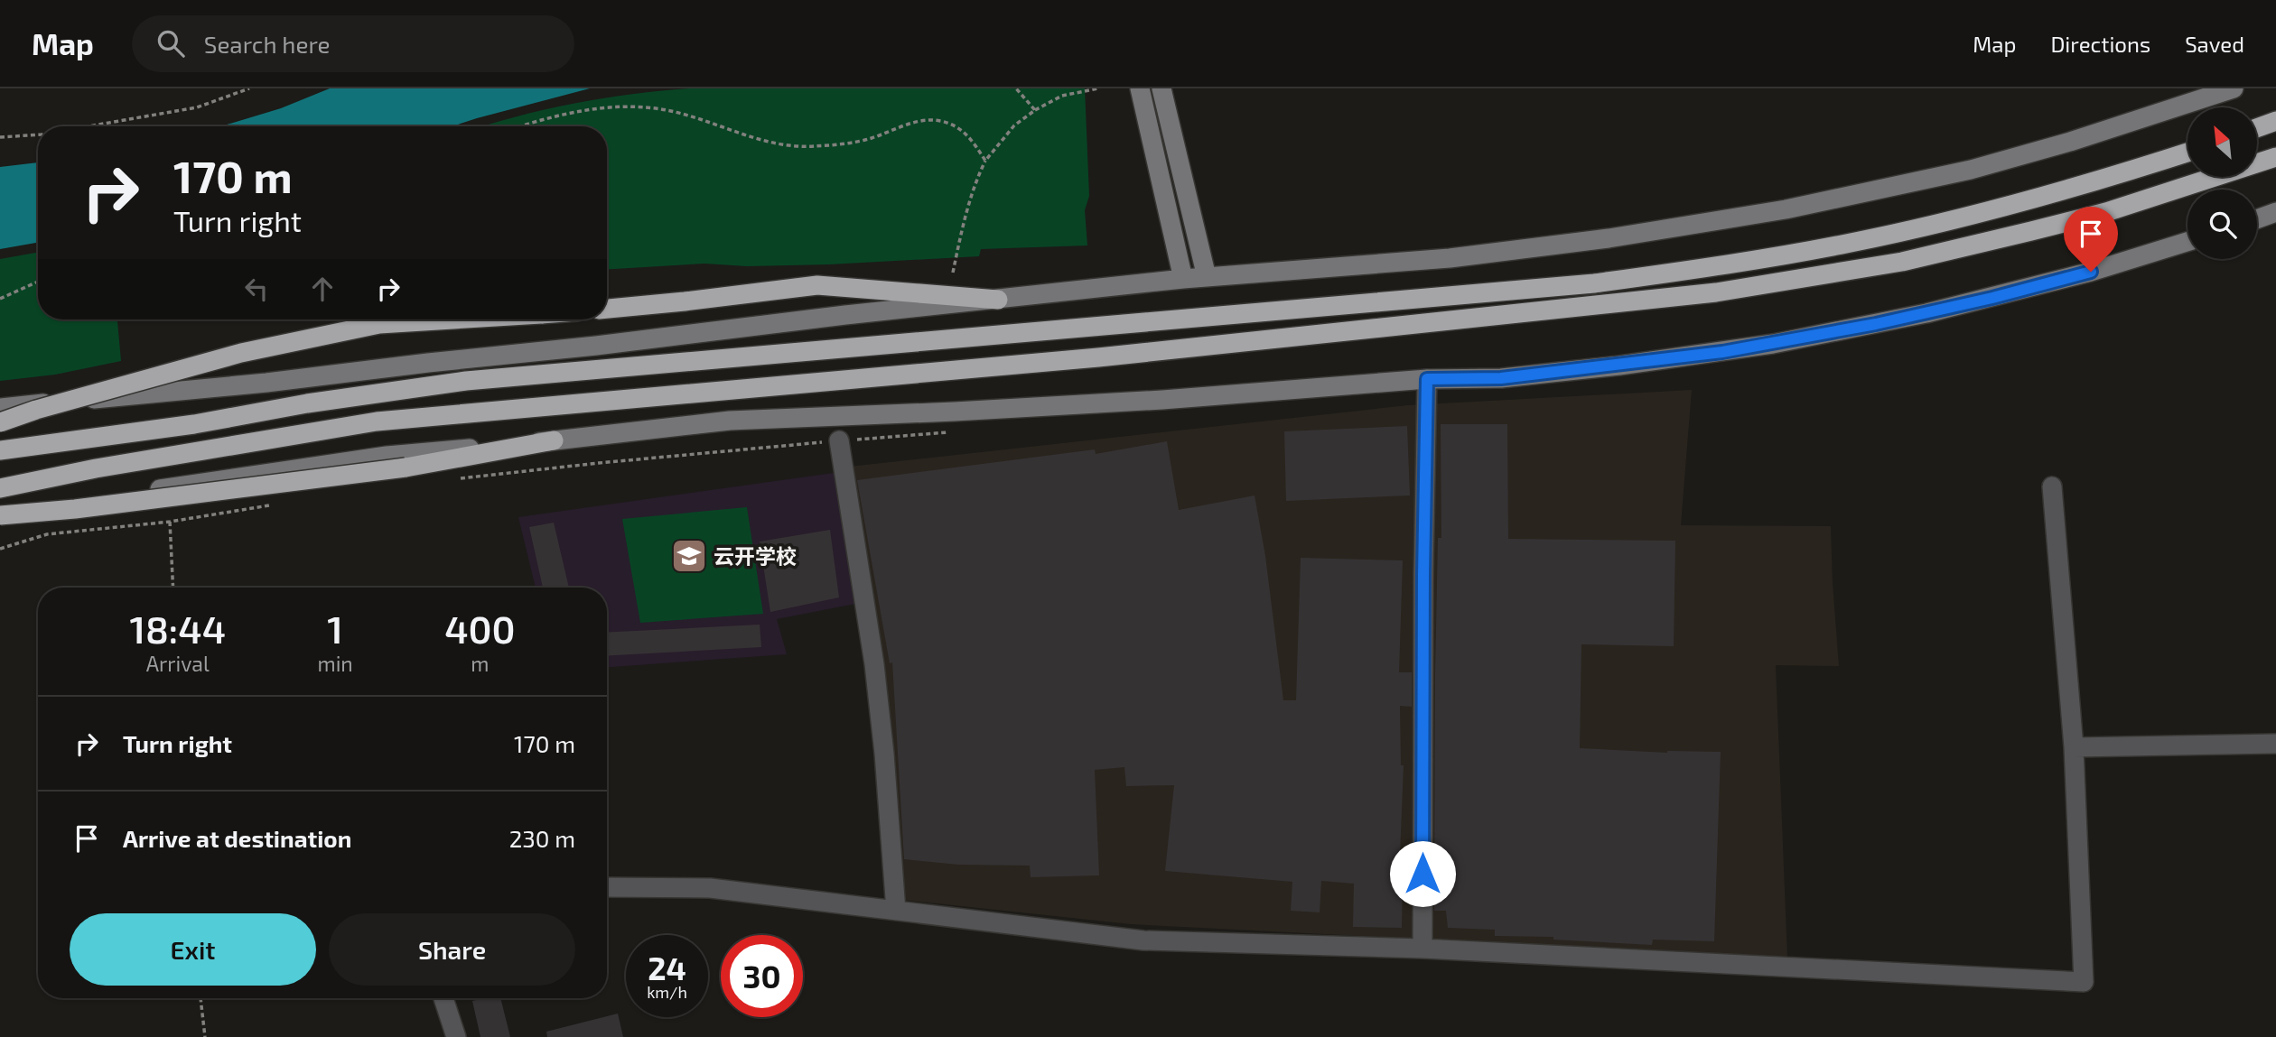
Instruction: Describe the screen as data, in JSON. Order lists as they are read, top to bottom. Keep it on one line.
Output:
{"places":{"school or university":["云开学校"]},"north":"top left","page":{"header":"Map","search":"Search here","nav":["Map","Directions","Saved"],"turn":["170 m","Turn right"],"eta":["18:44","Arrival","1","min","400","m"],"list":[{"name":"Turn right","value":"170 m"},{"name":"Arrive at destination","value":"230 m"}],"buttons":["Exit","Share"],"speed":"24 km/h","limit":"30"}}
